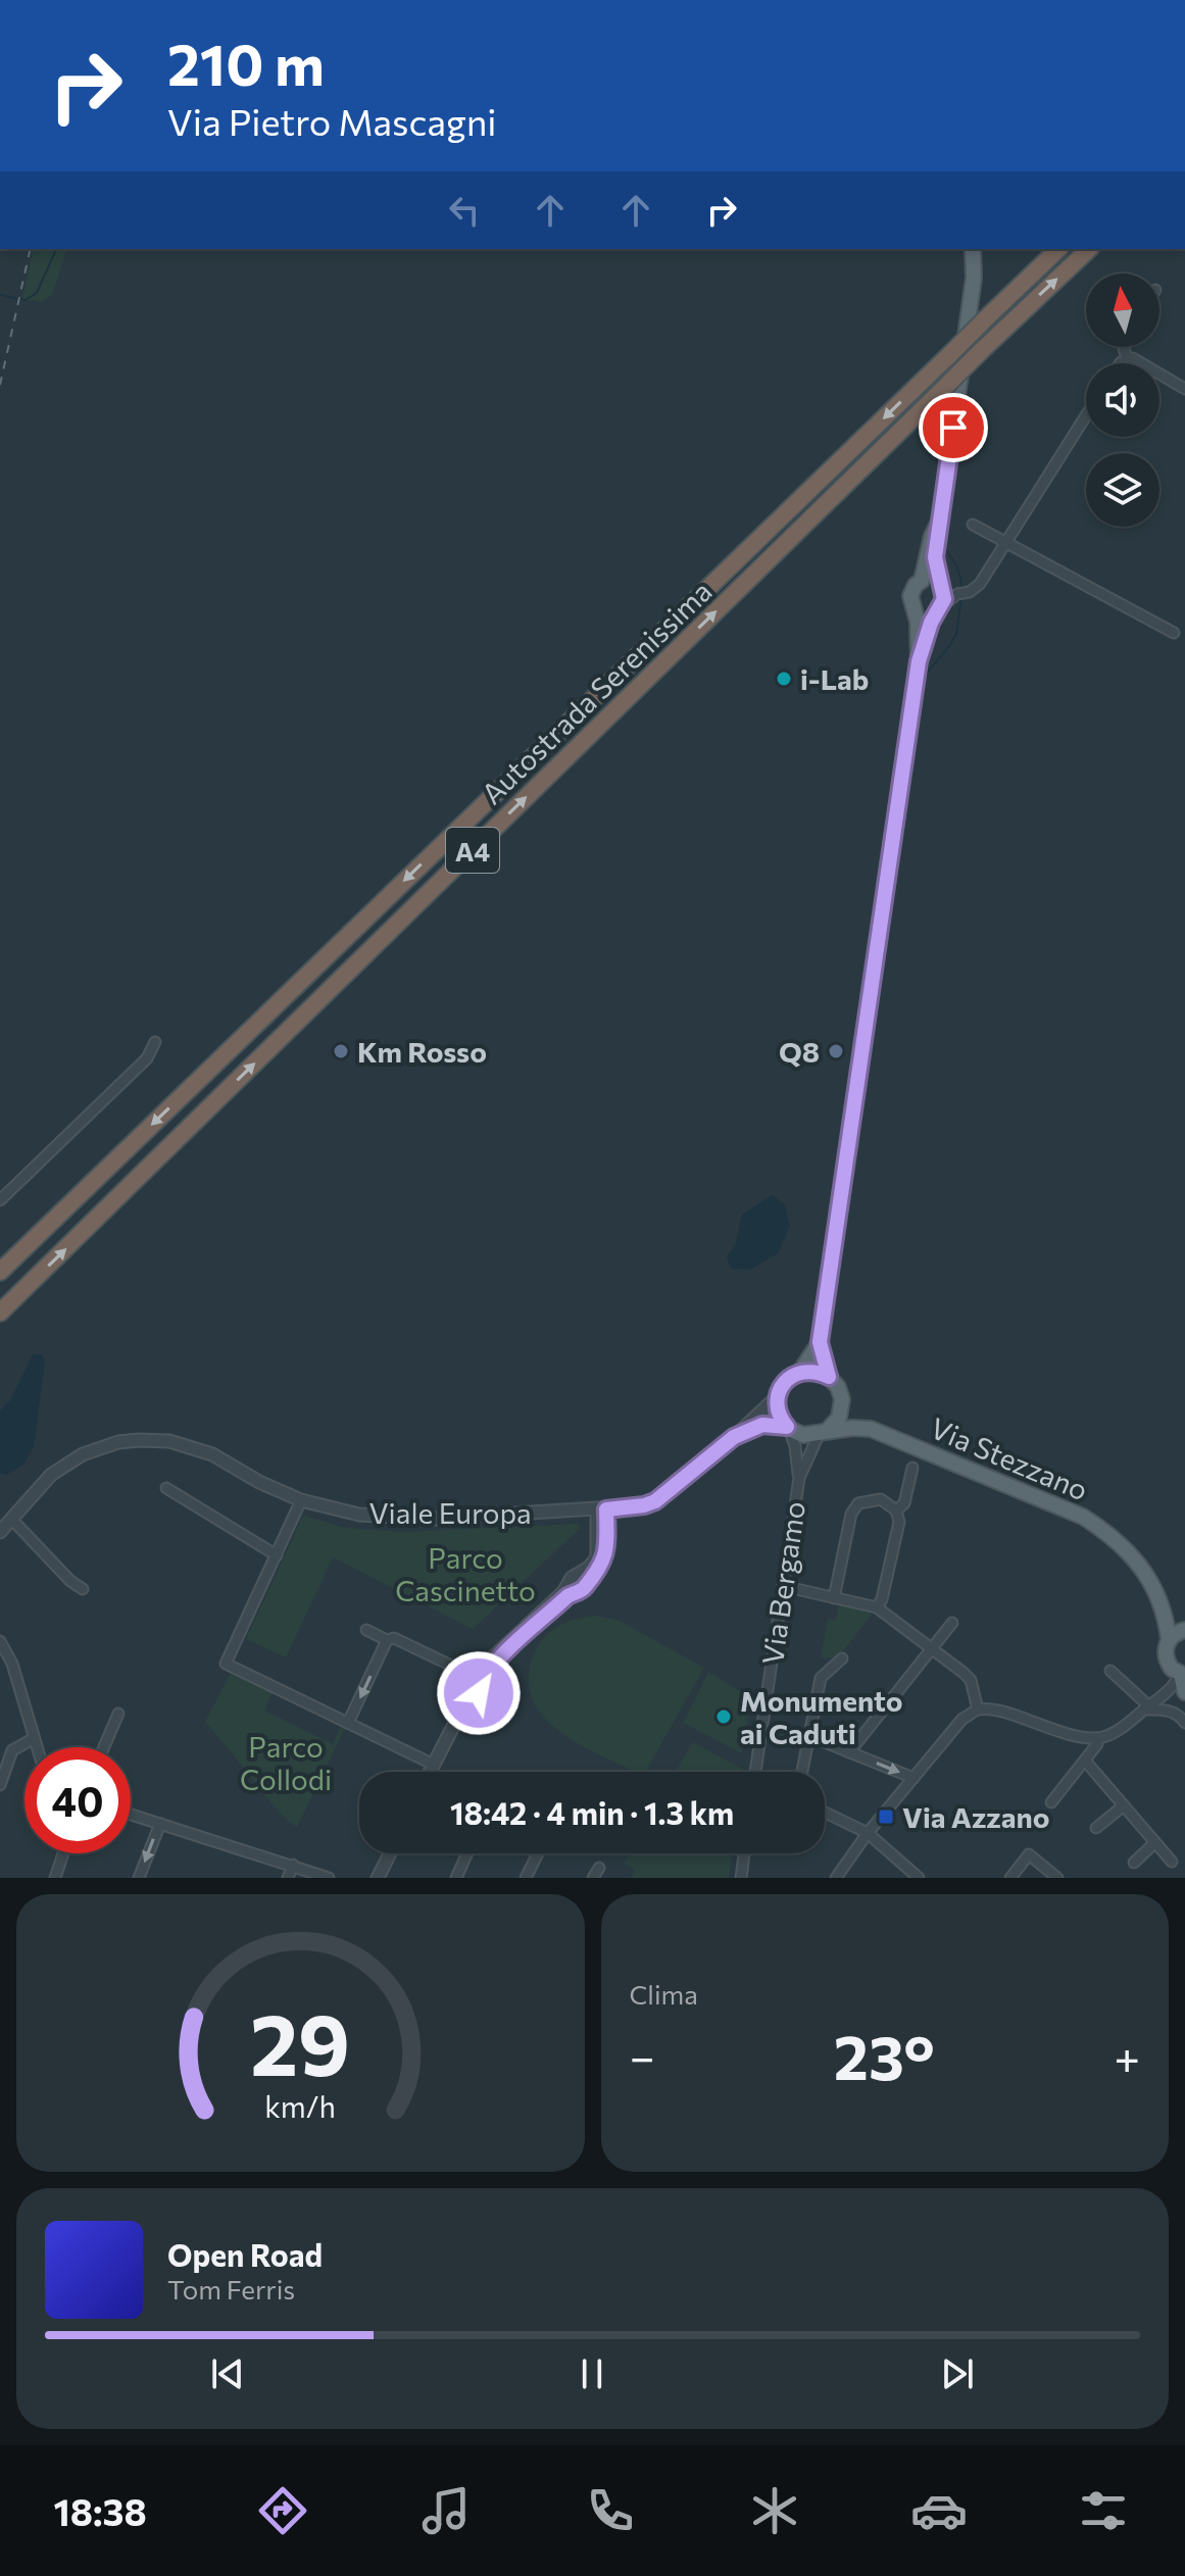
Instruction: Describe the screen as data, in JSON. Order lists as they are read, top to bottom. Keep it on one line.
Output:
{"streets":{"highway":["Autostrada Serenissima","A4"],"main road":["Via Stezzano"],"street":["Viale Europa","Via Bergamo"]},"crossings":[["Via Stezzano","Viale Europa"],["Via Stezzano","Via Bergamo"],["Viale Europa","Via Bergamo"]],"parks":["Parco Cascinetto","Parco Collodi"],"places":{"other":["i-Lab","Km Rosso","Q8","Monumento ai Caduti"],"transit":["Via Azzano"]},"north":"top","page":{"turn":["210 m","Via Pietro Mascagni"],"limit":"40","trip":"18:42 · 4 min · 1.3 km","tile":"Clima","heat":["−","23°","+"],"song":["Open Road","Tom Ferris"],"tabs":"18:38","gauge":["29","km/h"]}}
